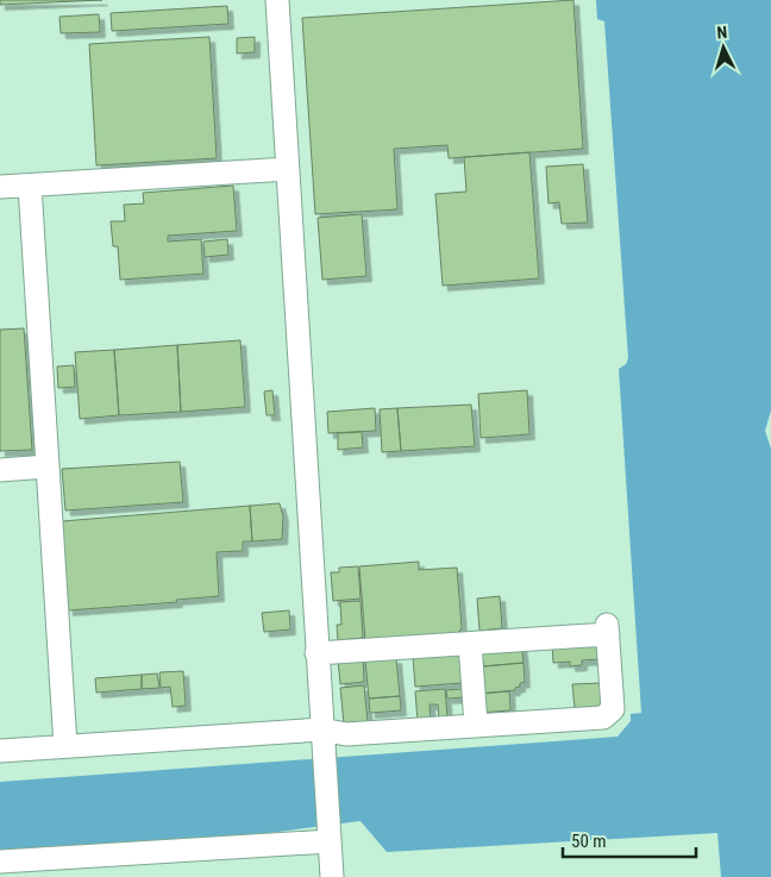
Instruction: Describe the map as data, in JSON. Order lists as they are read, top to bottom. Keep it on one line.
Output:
{"scale_bar":"50 m","north":"top"}
